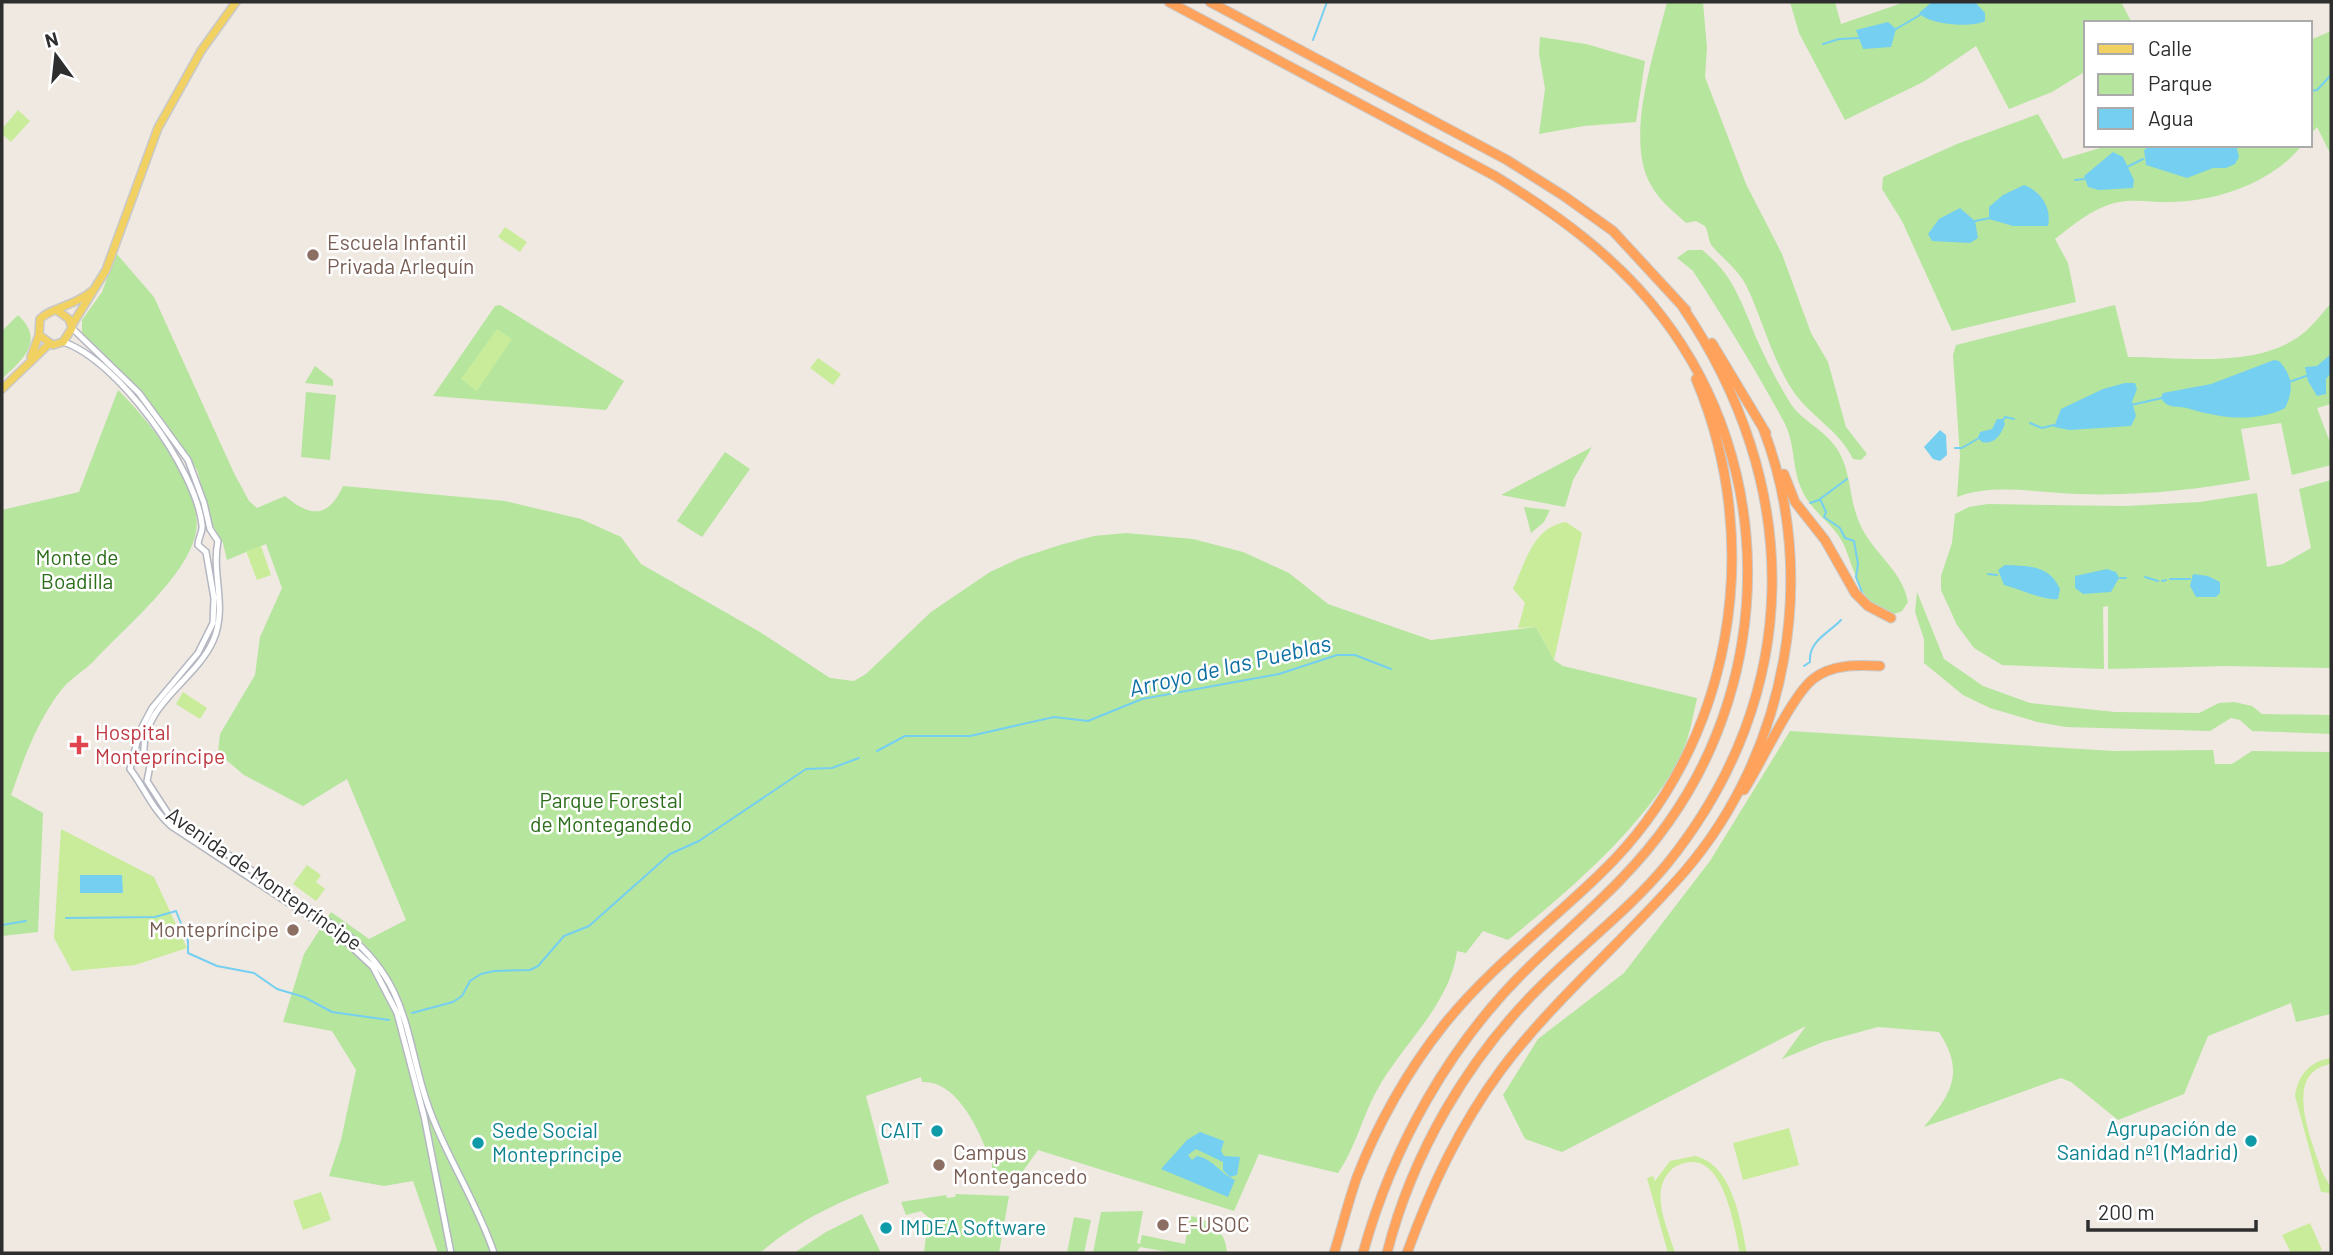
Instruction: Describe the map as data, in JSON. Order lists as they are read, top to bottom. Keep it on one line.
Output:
{"streets":{"street":["Avenida de Montepríncipe"]},"water":["Arroyo de las Pueblas"],"parks":["Monte de Boadilla","Parque Forestal de Montegandedo"],"places":{"other":["Escuela Infantil Privada Arlequín","Montepríncipe","CAIT","Agrupación de Sanidad nº1 (Madrid)","Sede Social Montepríncipe","Campus Montegancedo","E-USOC","IMDEA Software"],"health":["Hospital Montepríncipe"]},"legend":["Calle","Parque","Agua"],"scale_bar":"200 m","north":"top"}
